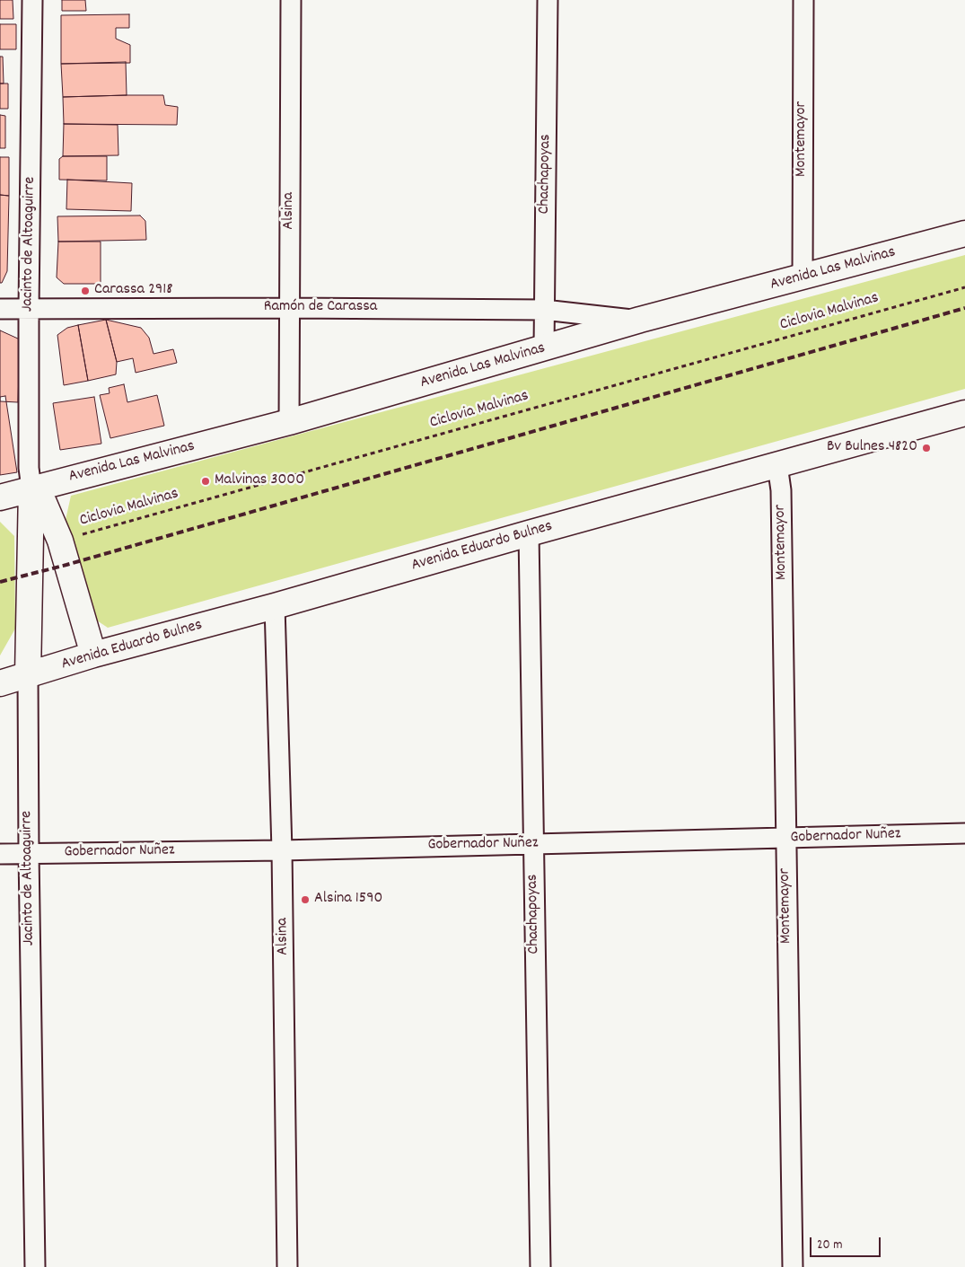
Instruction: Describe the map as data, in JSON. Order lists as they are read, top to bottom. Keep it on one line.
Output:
{"streets":{"main road":["Jacinto de Altoaguirre","Avenida Las Malvinas","Avenida Eduardo Bulnes"],"street":["Montemayor","Chachapoyas","Alsina","Ramón de Carassa","Gobernador Nuñez"],"path":["Ciclovia Malvinas"]},"crossings":[["Montemayor","Avenida Las Malvinas"],["Montemayor","Avenida Eduardo Bulnes"],["Montemayor","Gobernador Nuñez"],["Chachapoyas","Avenida Las Malvinas"],["Chachapoyas","Ramón de Carassa"],["Chachapoyas","Avenida Eduardo Bulnes"],["Chachapoyas","Gobernador Nuñez"],["Alsina","Avenida Las Malvinas"],["Alsina","Ramón de Carassa"],["Alsina","Avenida Eduardo Bulnes"],["Alsina","Gobernador Nuñez"],["Jacinto de Altoaguirre","Avenida Las Malvinas"],["Jacinto de Altoaguirre","Ramón de Carassa"],["Jacinto de Altoaguirre","Avenida Eduardo Bulnes"],["Jacinto de Altoaguirre","Gobernador Nuñez"],["Avenida Las Malvinas","Ramón de Carassa"]],"places":["Carassa 2918","Bv Bulnes 4820","Malvinas 3000","Alsina 1590"],"scale_bar":"20 m"}
